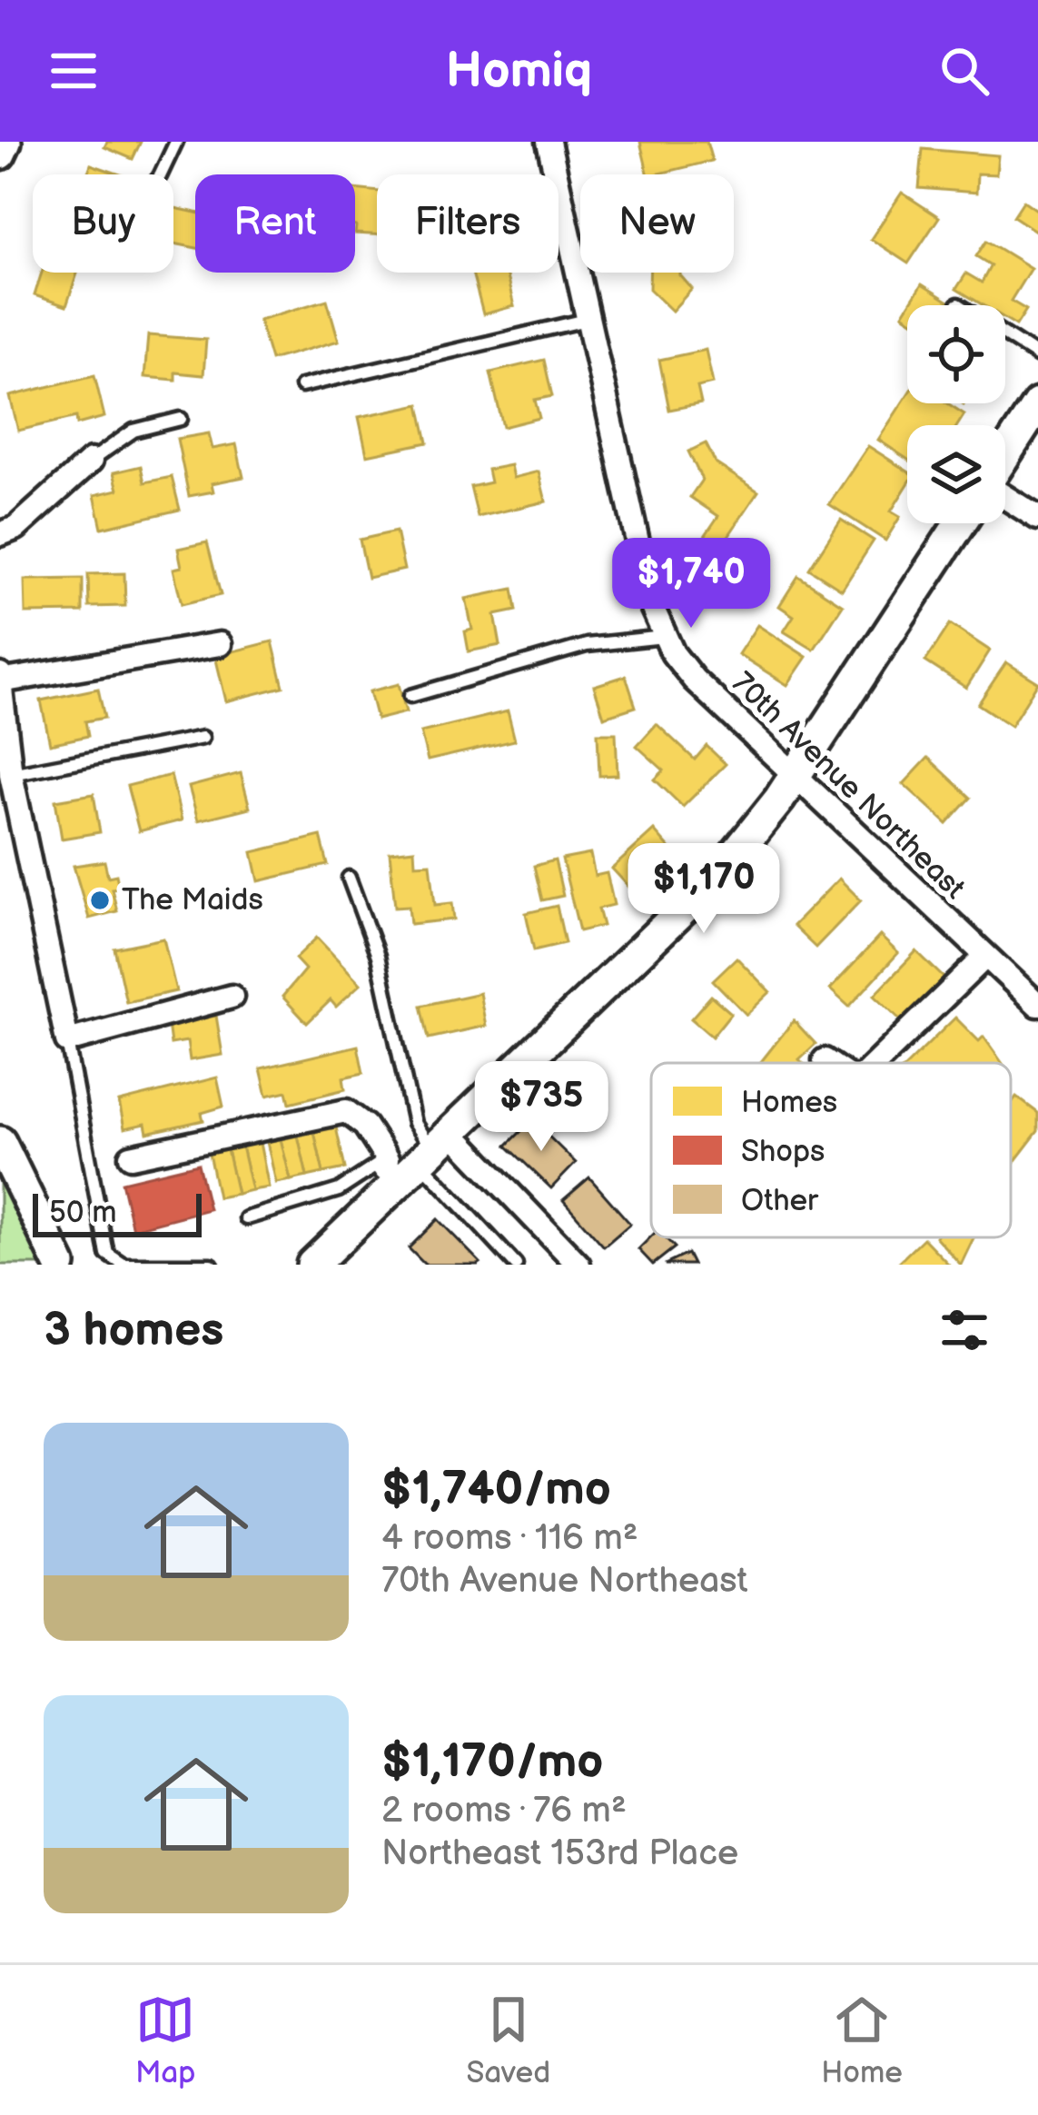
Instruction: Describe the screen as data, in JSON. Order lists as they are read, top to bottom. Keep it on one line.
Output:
{"streets":{"street":["70th Avenue Northeast"]},"places":["The Maids"],"legend":["Homes","Shops","Other"],"scale_bar":"50 m","page":{"header":"Homiq","chip":["Buy","Rent","Filters","New"],"price":["$1,740","$1,170","$735"],"scale":"50 m","heading":"3 homes","list":[{"name":"$1,740/mo","note":"4 rooms · 116 m² · 70th Avenue Northeast"},{"name":"$1,170/mo","note":"2 rooms · 76 m² · Northeast 153rd Place"}],"tabs":["Map","Saved","Home"]}}
